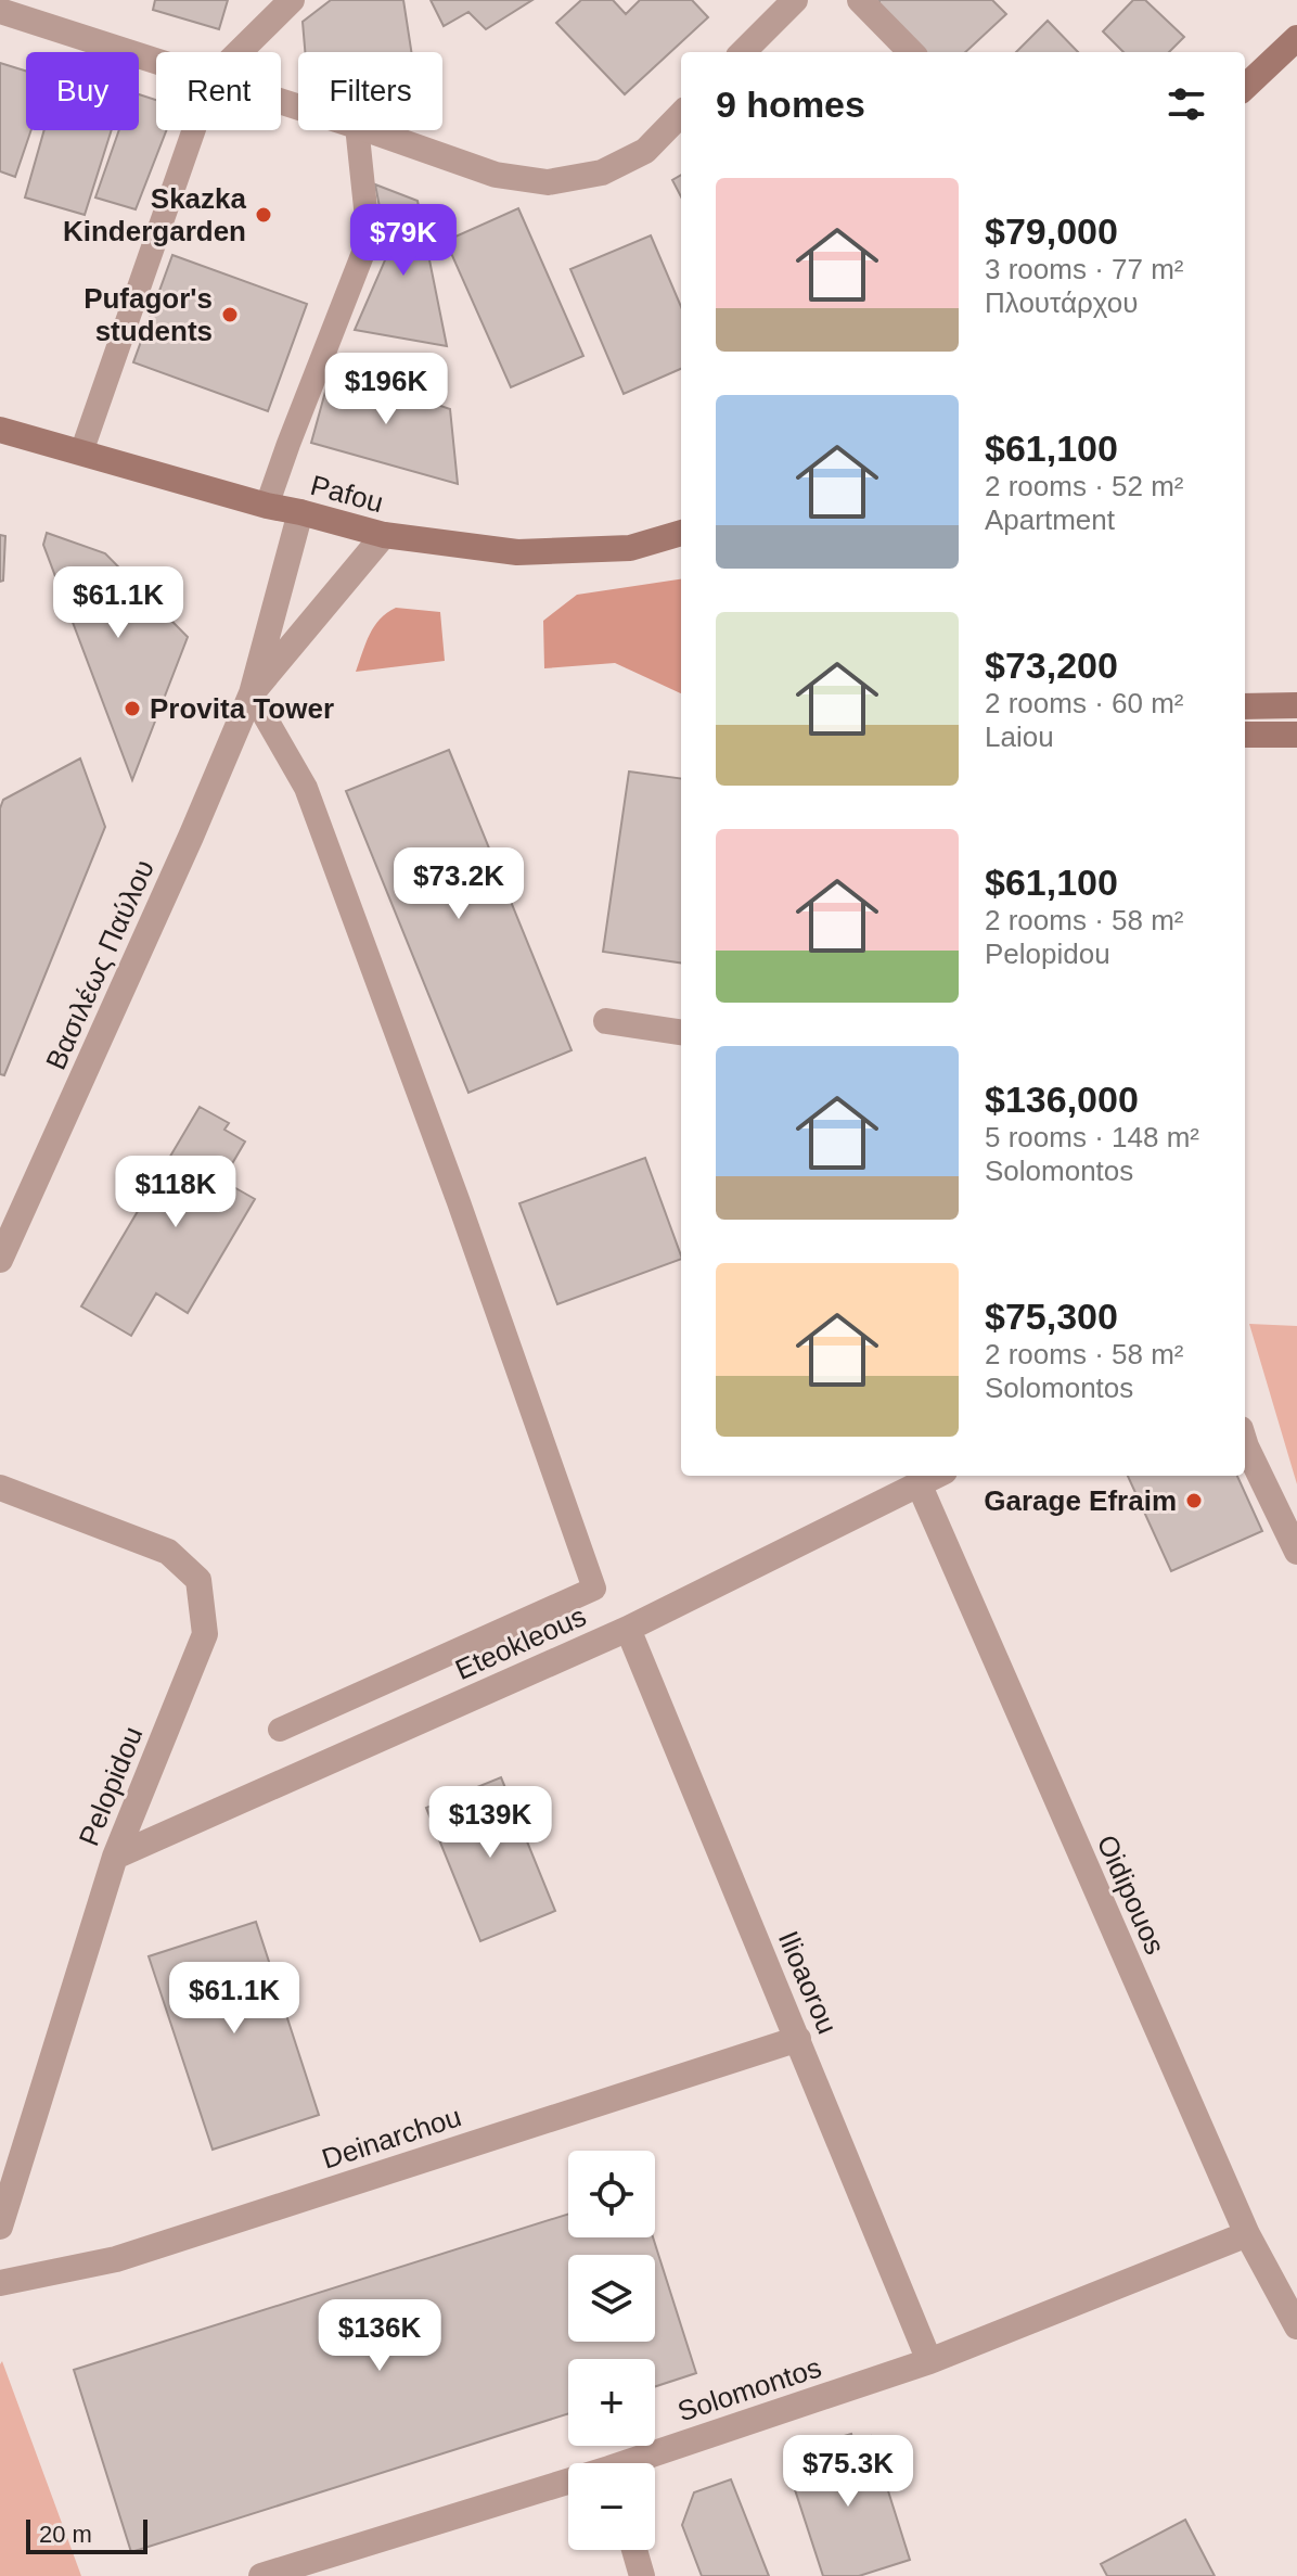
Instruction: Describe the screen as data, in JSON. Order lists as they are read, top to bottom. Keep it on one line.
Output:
{"streets":{"main road":["Pafou"],"street":["Βασιλέως Παύλου","Eteokleous","Pelopidou","Oidipouos","Ilioaorou","Deinarchou","Solomontos"]},"crossings":[["Pafou","Βασιλέως Παύλου"],["Eteokleous","Pelopidou"],["Eteokleous","Oidipouos"],["Eteokleous","Ilioaorou"],["Oidipouos","Solomontos"],["Ilioaorou","Deinarchou"],["Ilioaorou","Solomontos"]],"places":["Skazka Kindergarden","Pufagor's students","Provita Tower","Garage Efraim"],"scale_bar":"20 m","page":{"chip":["Buy","Rent","Filters"],"heading":"9 homes","list":[{"name":"$79,000","note":"3 rooms · 77 m² · Πλουτάρχου"},{"name":"$61,100","note":"2 rooms · 52 m² · Apartment"},{"name":"$73,200","note":"2 rooms · 60 m² · Laiou"},{"name":"$61,100","note":"2 rooms · 58 m² · Pelopidou"},{"name":"$136,000","note":"5 rooms · 148 m² · Solomontos"},{"name":"$75,300","note":"2 rooms · 58 m² · Solomontos"}],"price":["$79K","$196K","$61.1K","$73.2K","$118K","$139K","$61.1K","$136K","$75.3K"],"map_buttons":["+","−"],"scale":"20 m"}}
